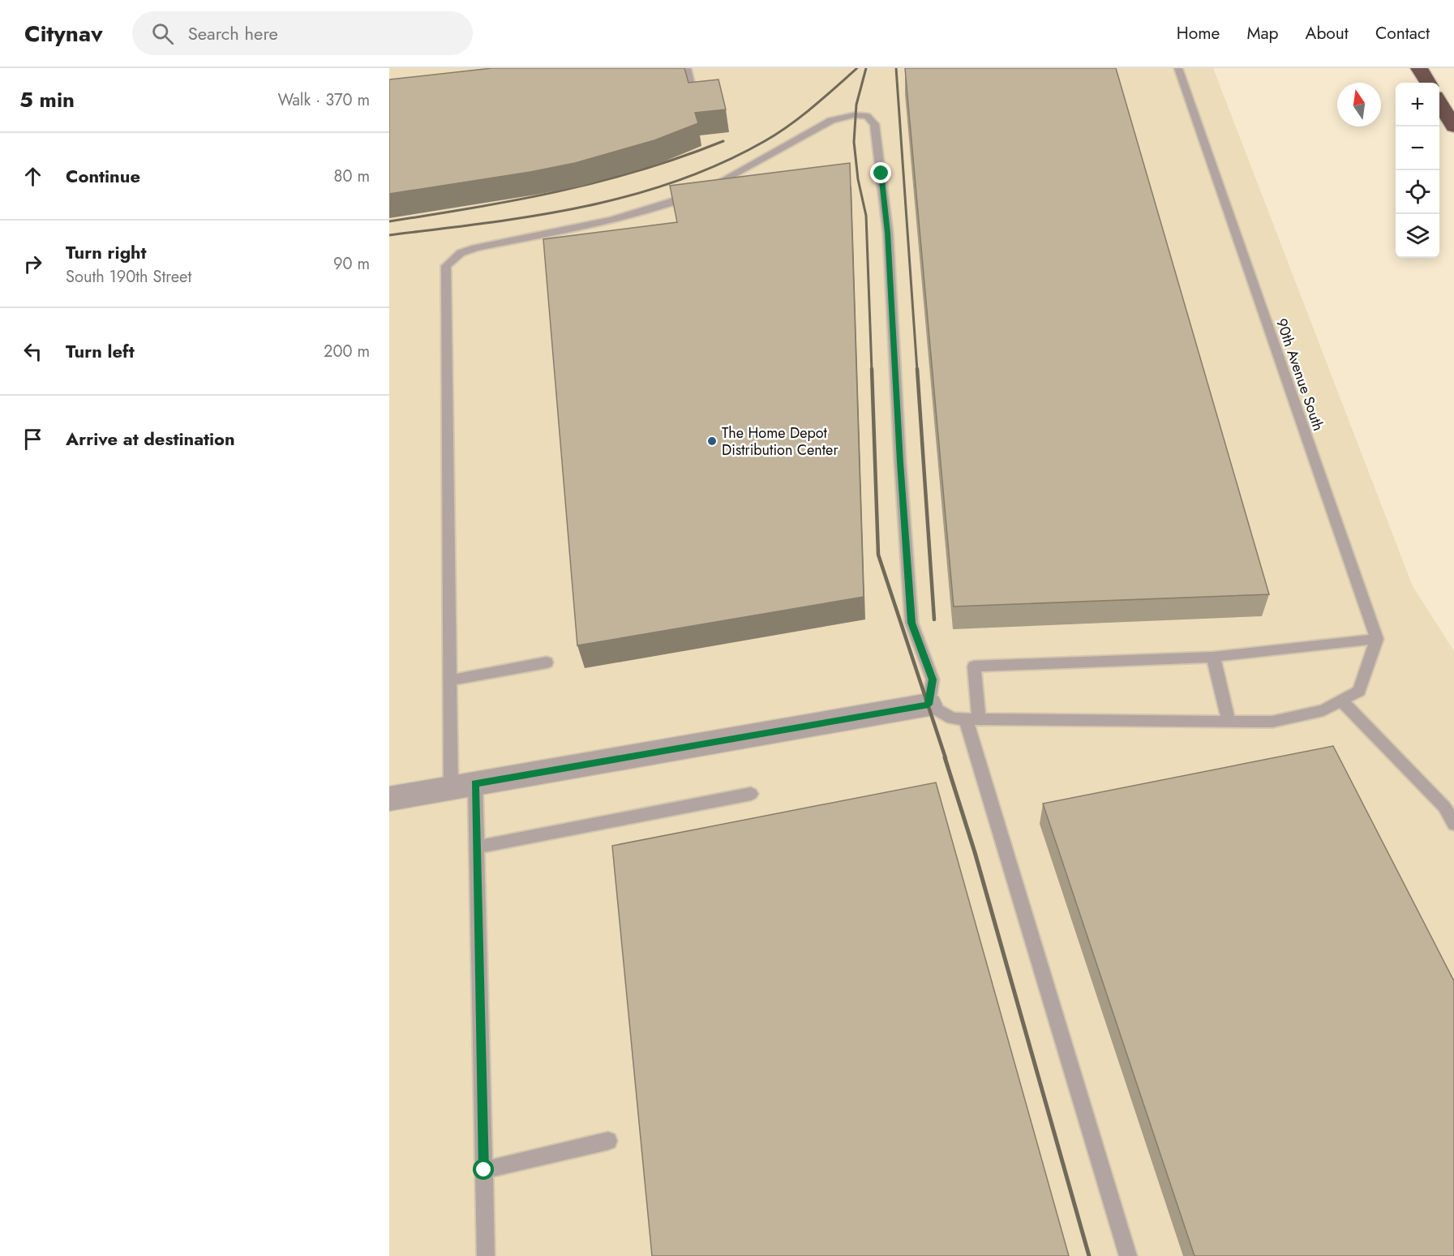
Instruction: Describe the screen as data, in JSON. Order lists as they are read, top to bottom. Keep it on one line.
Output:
{"streets":{"lane":["90th Avenue South"]},"places":["The Home Depot Distribution Center"],"north":"top","page":{"header":"Citynav","search":"Search here","nav":["Home","Map","About","Contact"],"heading":["5 min","Walk · 370 m"],"map_buttons":["+","−"],"list":[["Continue","80 m"],["Turn right","South 190th Street","90 m"],["Turn left","200 m"],"Arrive at destination"]}}
